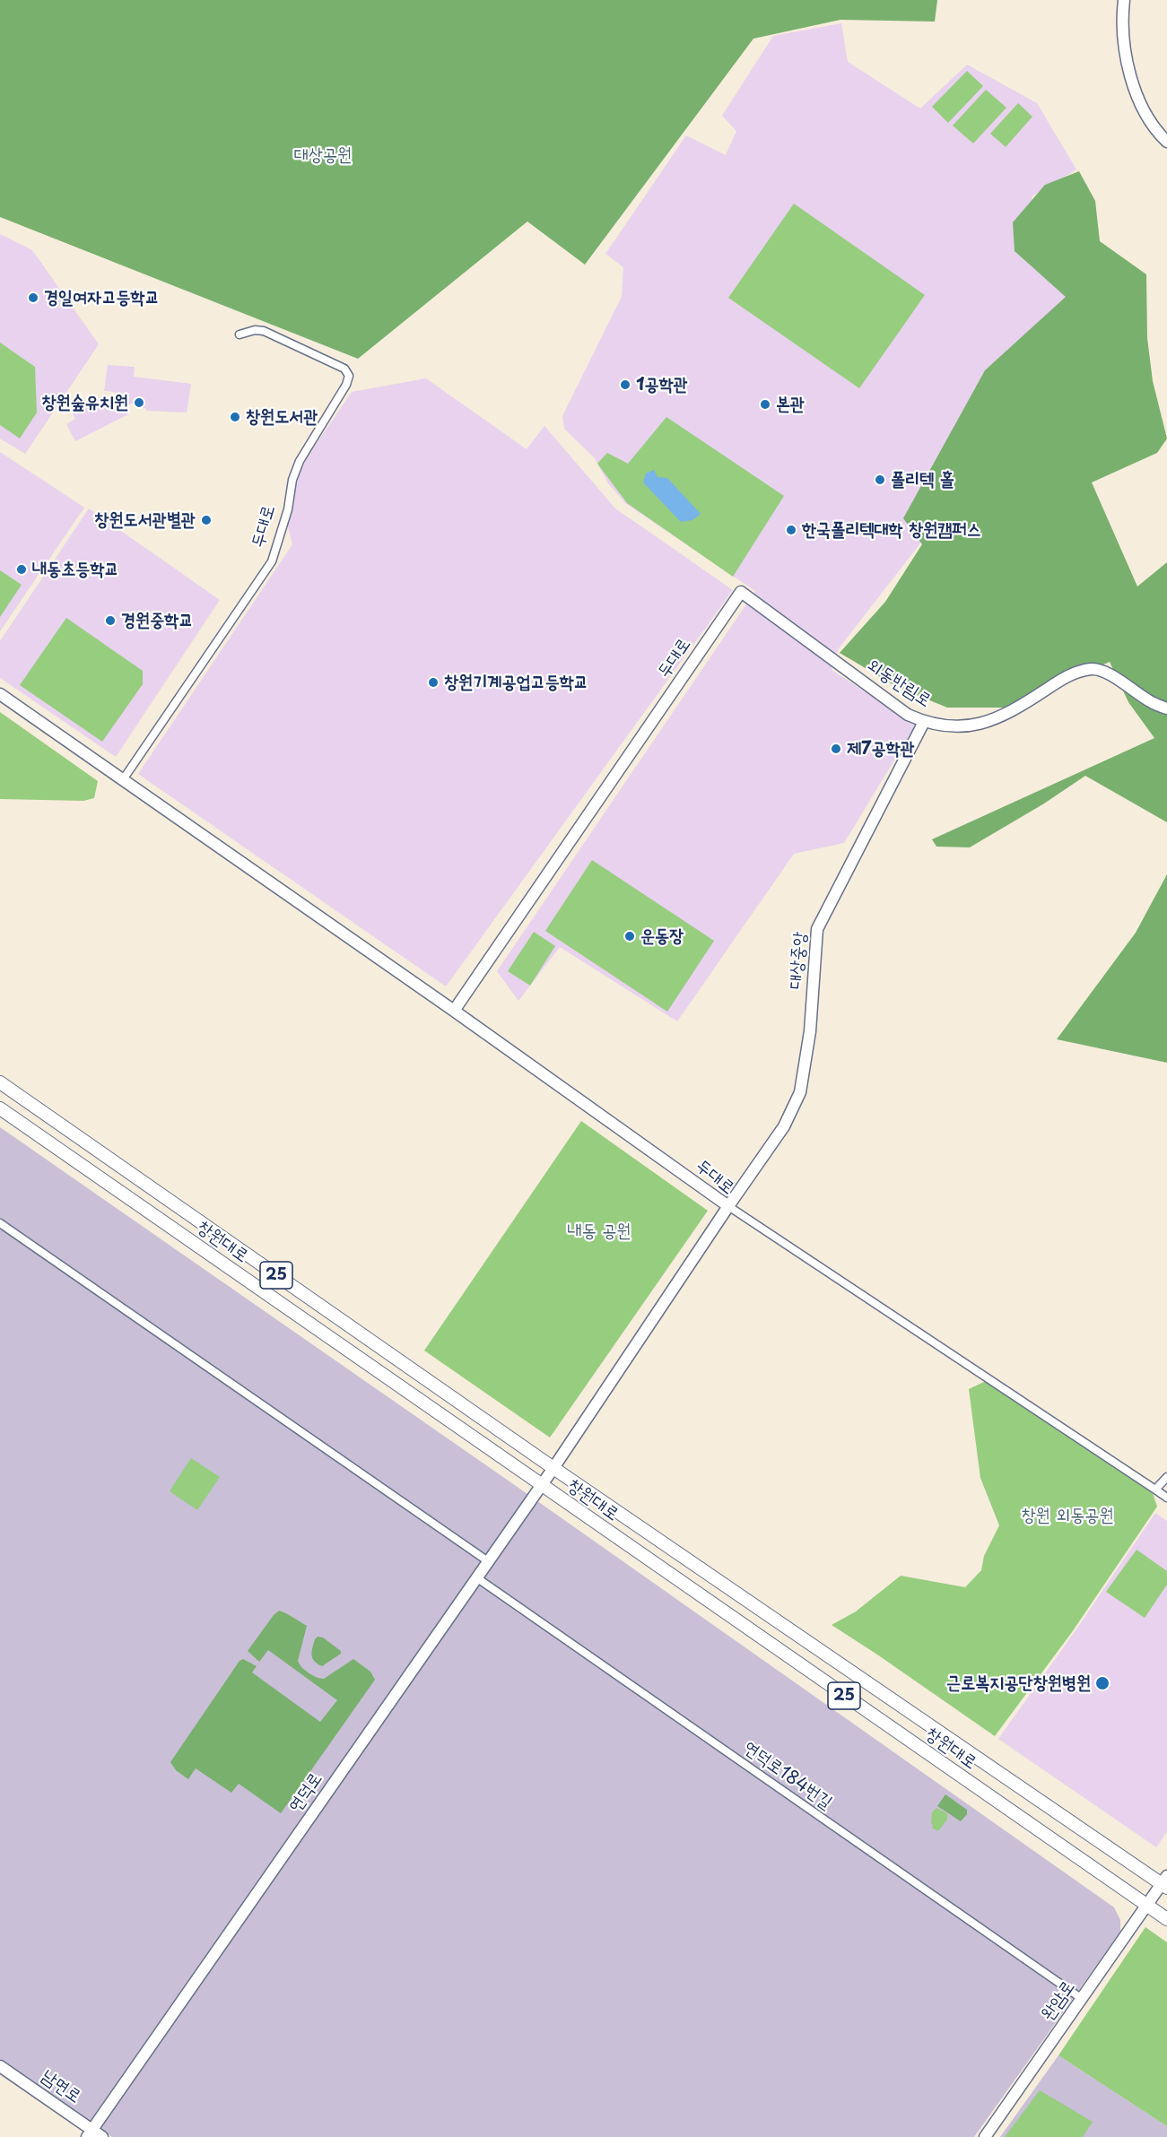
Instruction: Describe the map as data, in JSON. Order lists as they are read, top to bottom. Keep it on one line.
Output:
{"streets":{"main road":["창원대로","25"],"street":["두대로","외동반림로","대상중앙","연덕로184번길","연덕로","완암로","남면로"]},"crossings":[["두대로","외동반림로"],["두대로","대상중앙"],["두대로","창원대로"],["두대로","연덕로"],["외동반림로","대상중앙"],["창원대로","연덕로"],["창원대로","완암로"],["연덕로184번길","연덕로"],["연덕로184번길","완암로"],["연덕로","남면로"]],"parks":["대상공원","내동 공원","창원 외동공원"],"places":["경일여자고등학교","1공학관","창원숲유치원","본관","창원도서관","폴리텍 홀","창원도서관별관","한국폴리텍대학 창원캠퍼스","내동초등학교","경원중학교","창원기계공업고등학교","제7공학관","운동장","근로복지공단창원병원"]}
